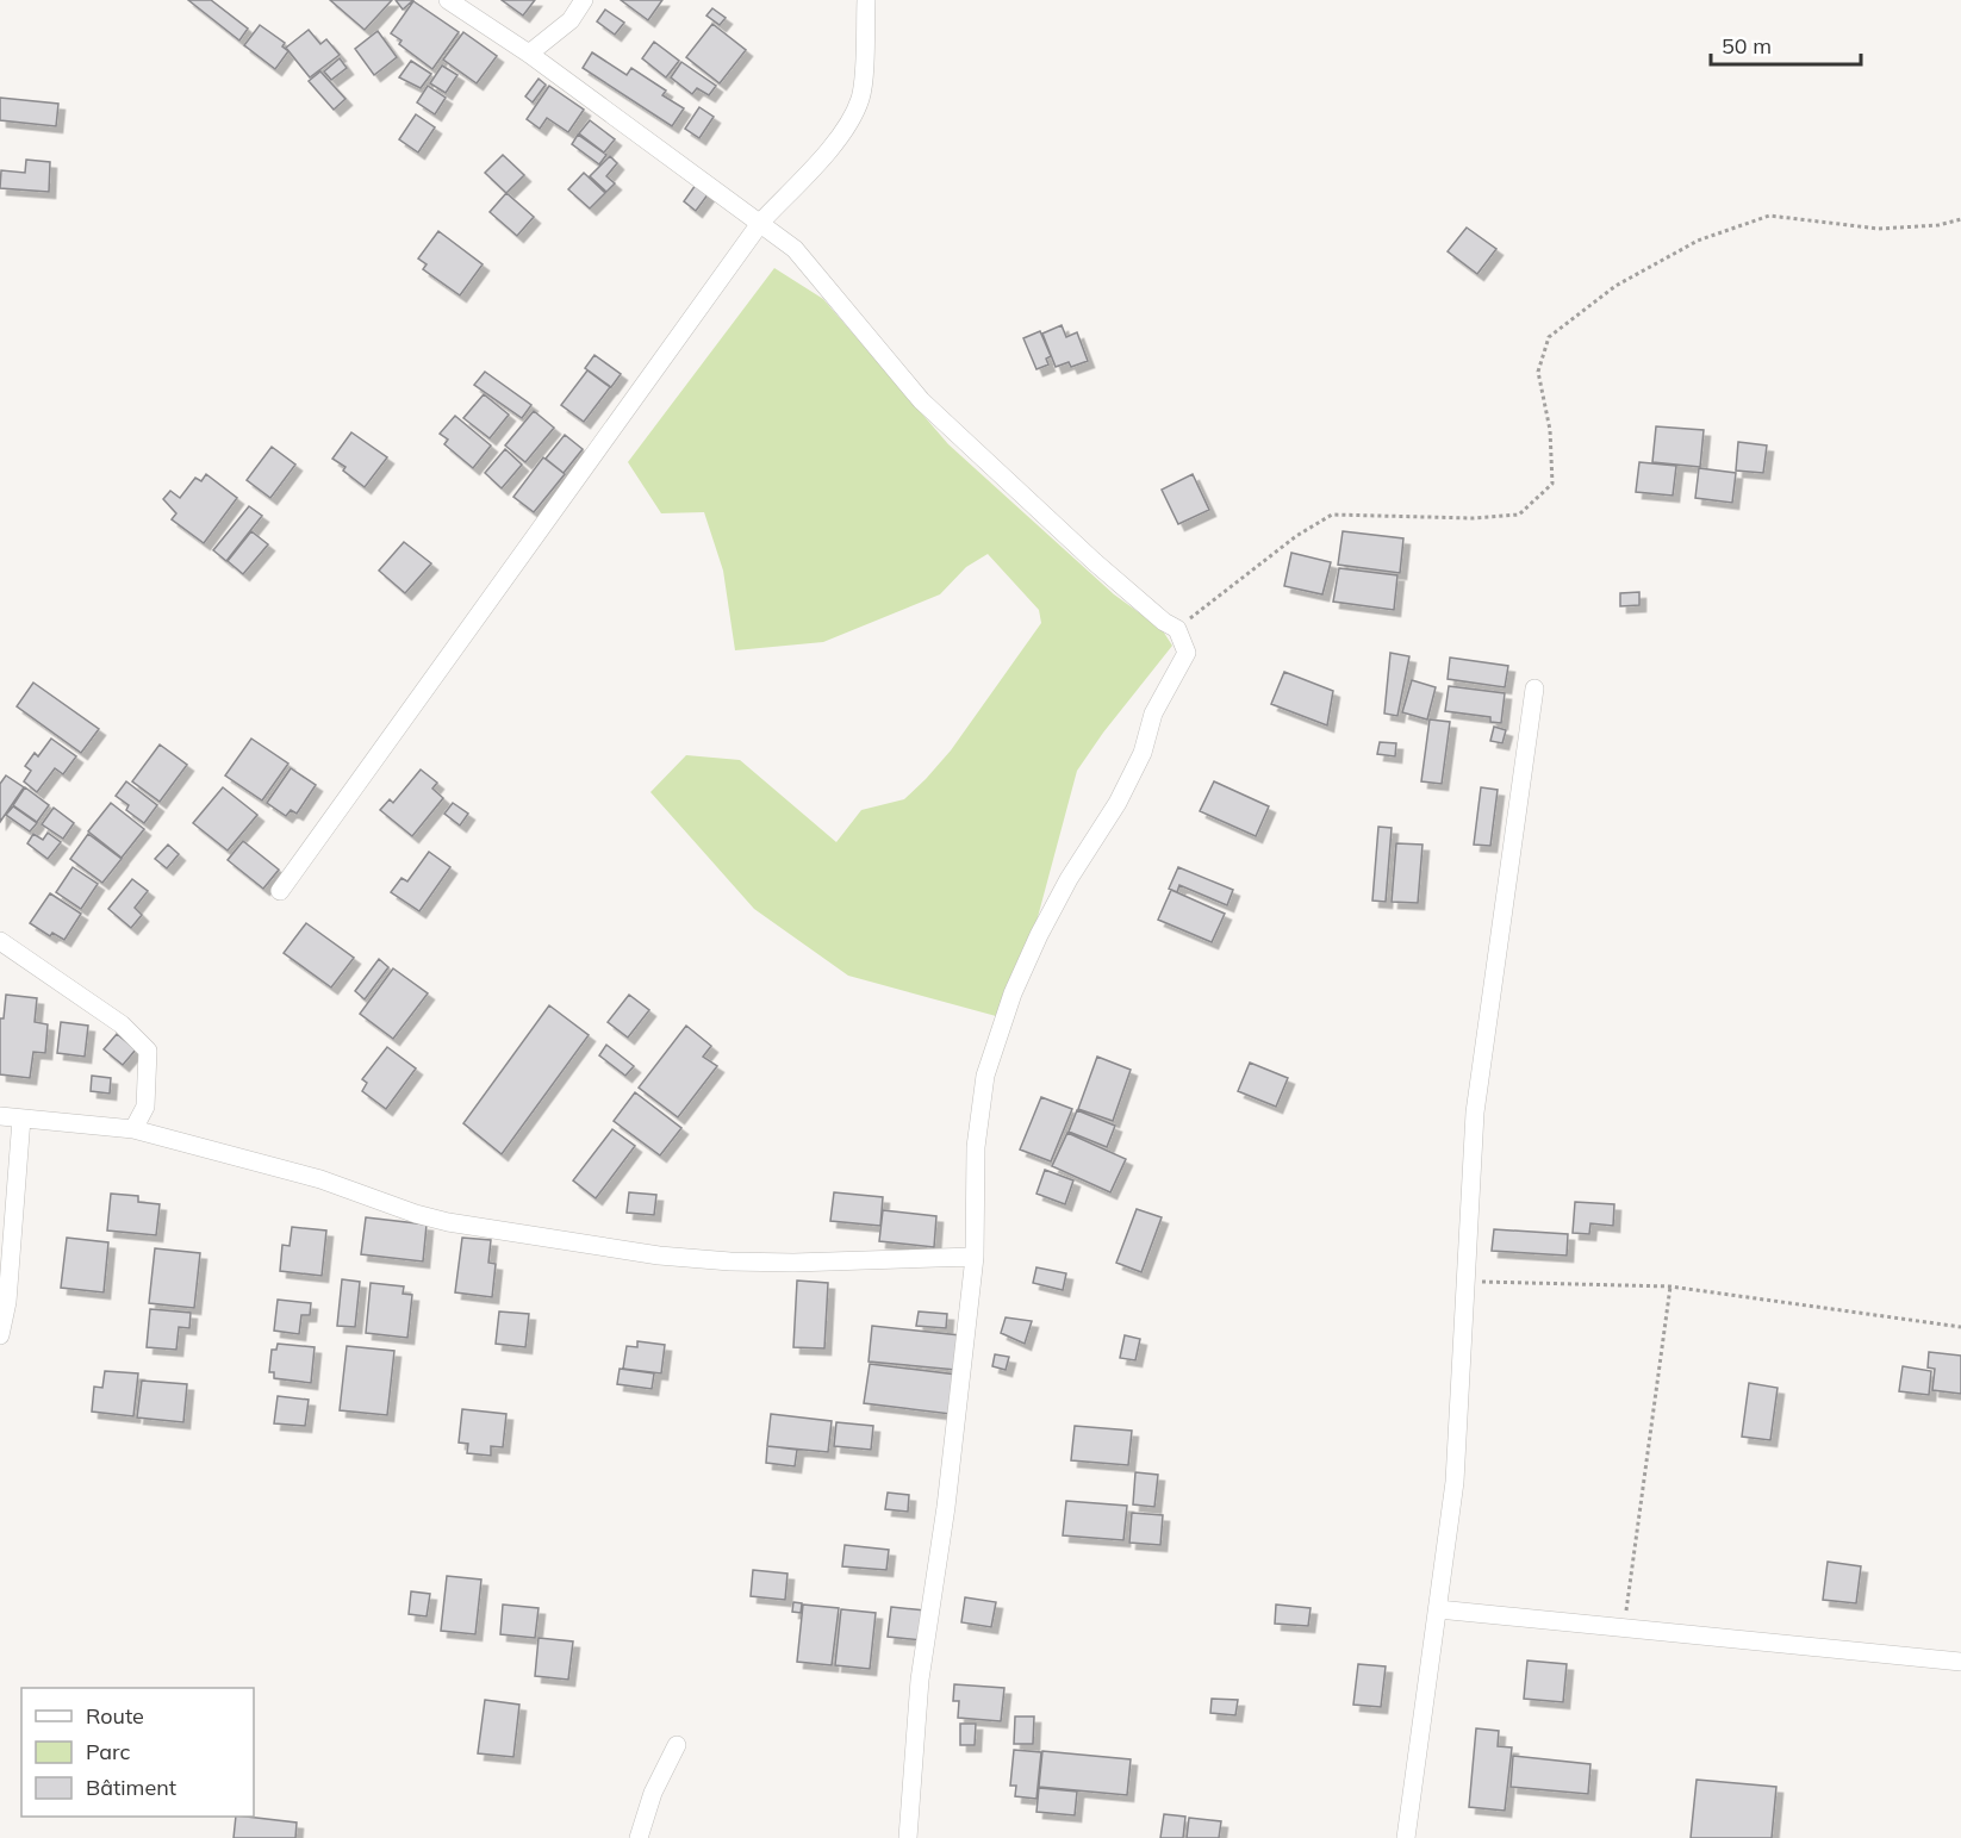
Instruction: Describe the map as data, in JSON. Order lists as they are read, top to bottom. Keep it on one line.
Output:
{"legend":["Route","Parc","Bâtiment"],"scale_bar":"50 m"}
